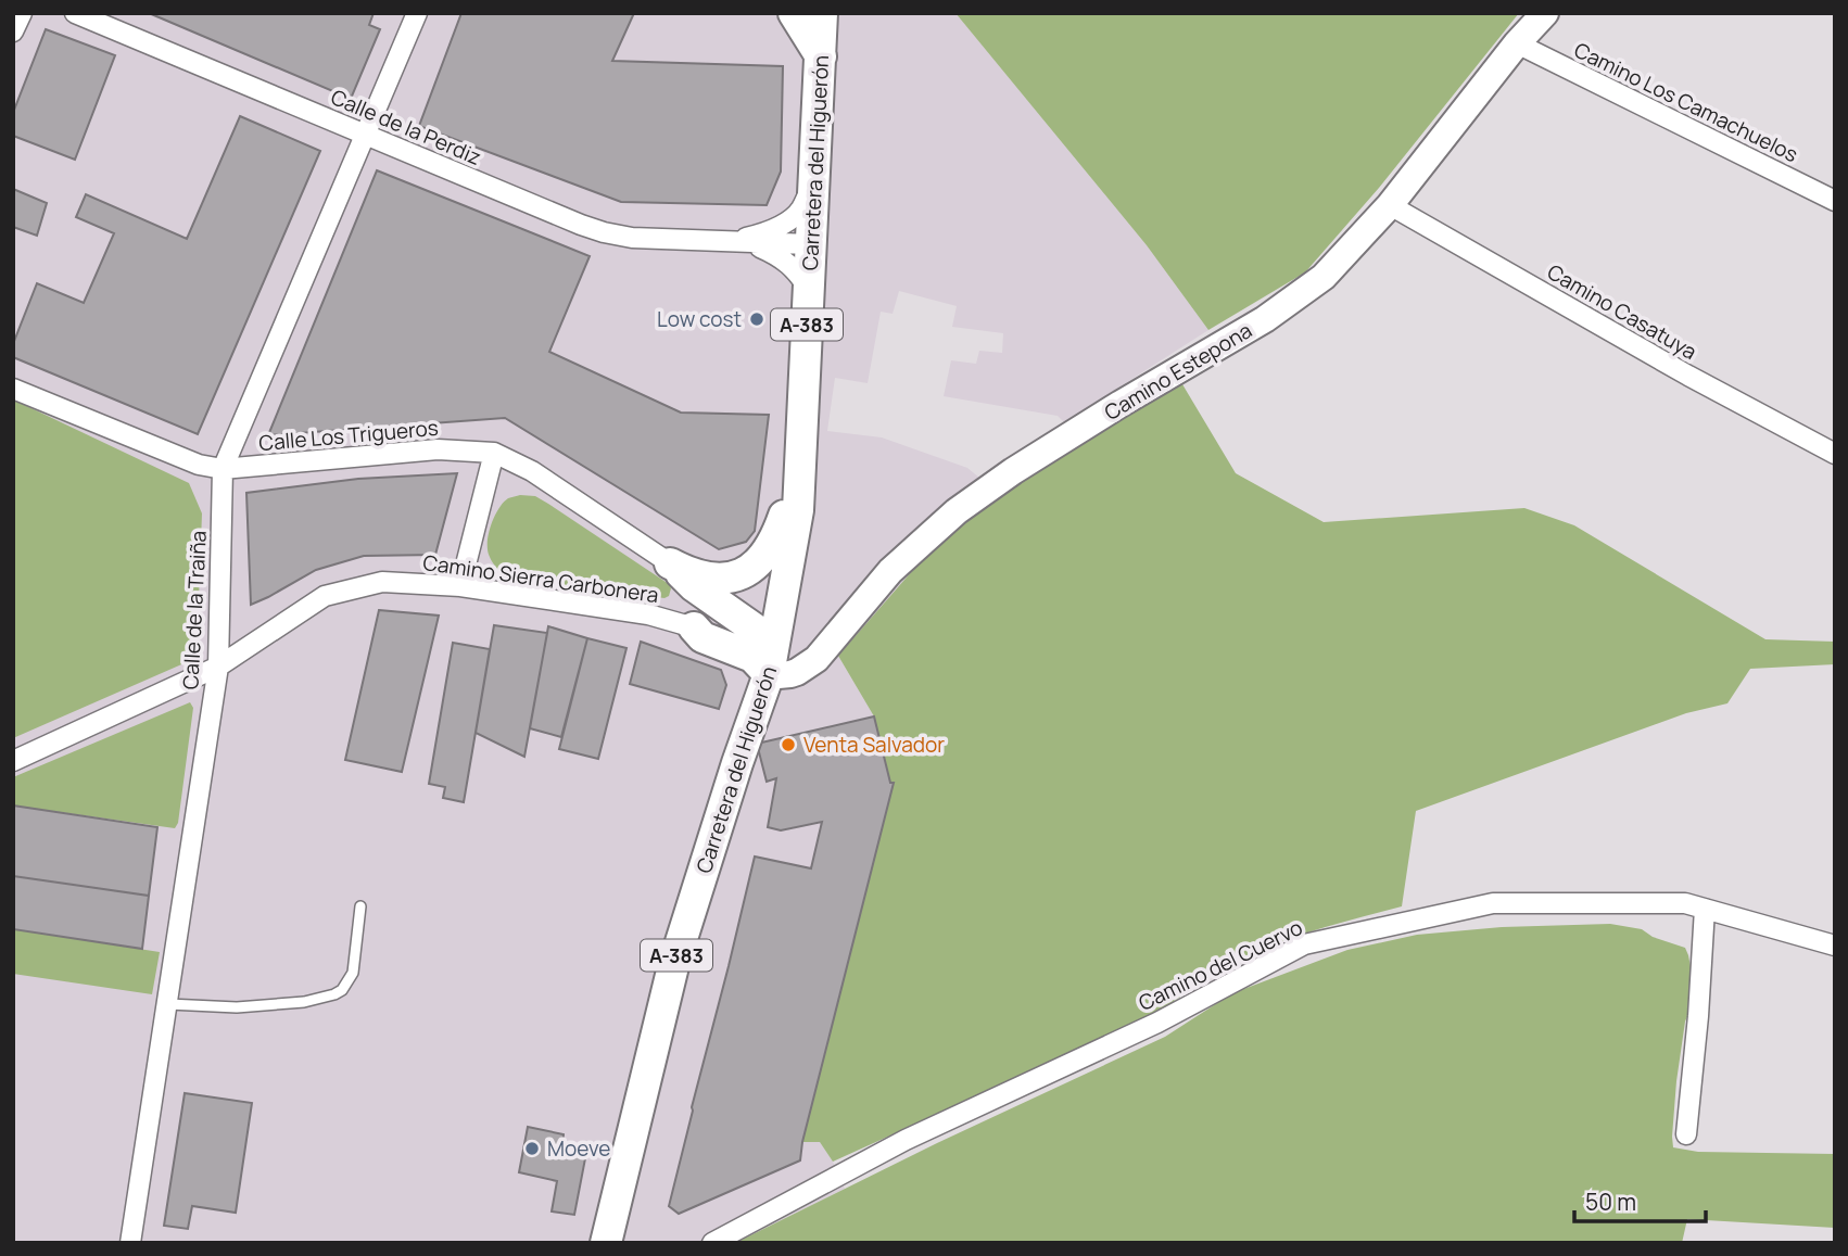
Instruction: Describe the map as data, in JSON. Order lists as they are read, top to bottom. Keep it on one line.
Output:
{"streets":{"main road":["Carretera del Higuerón","A-383","Camino Estepona"],"street":["Camino Los Camachuelos","Calle de la Perdiz","Camino Casatuya","Calle Los Trigueros","Camino Sierra Carbonera","Calle de la Traiña","Camino del Cuervo"]},"crossings":[["Camino Los Camachuelos","Camino Estepona"],["Calle de la Perdiz","Carretera del Higuerón"],["Calle de la Perdiz","Calle de la Traiña"],["Carretera del Higuerón","Camino Estepona"],["Camino Casatuya","Camino Estepona"],["Calle Los Trigueros","Calle de la Traiña"],["Camino Sierra Carbonera","Calle de la Traiña"]],"places":["Low cost","Venta Salvador","Moeve"],"scale_bar":"50 m"}
